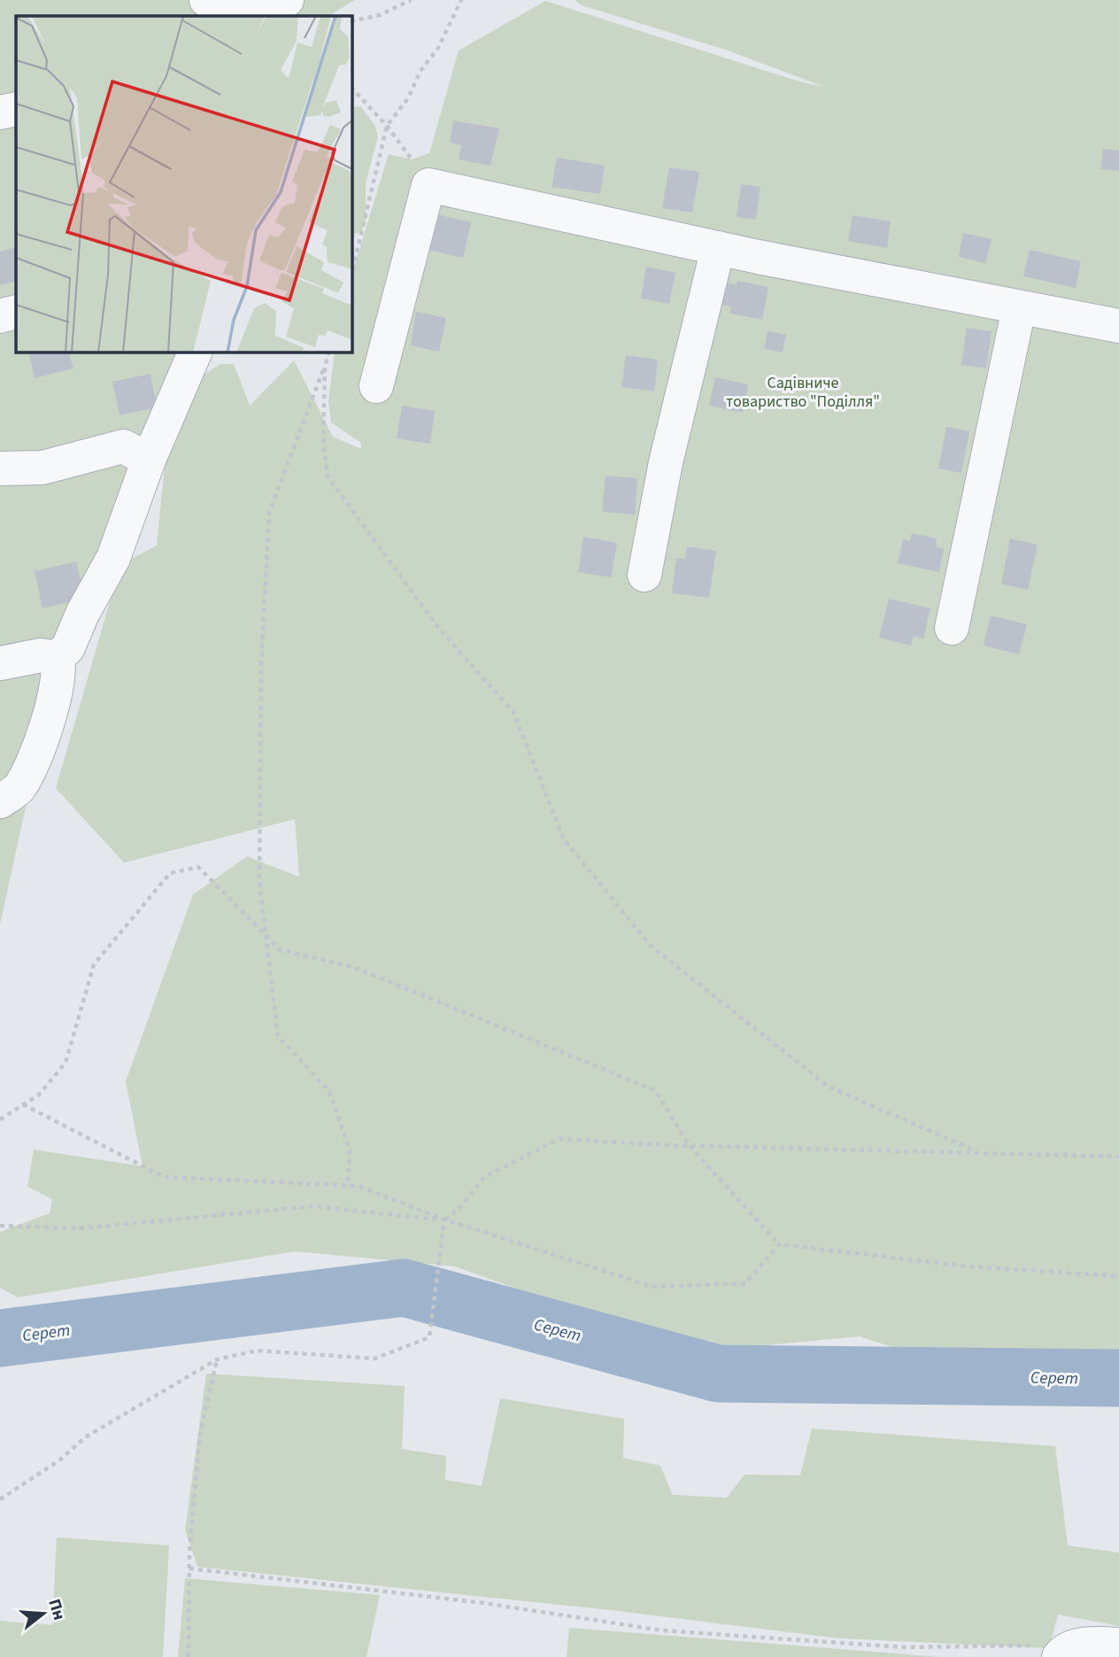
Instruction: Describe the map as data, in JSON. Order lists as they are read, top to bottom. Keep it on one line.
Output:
{"water":["Серет"],"parks":["Садівниче товариство \"Поділля\""],"north":"right"}
